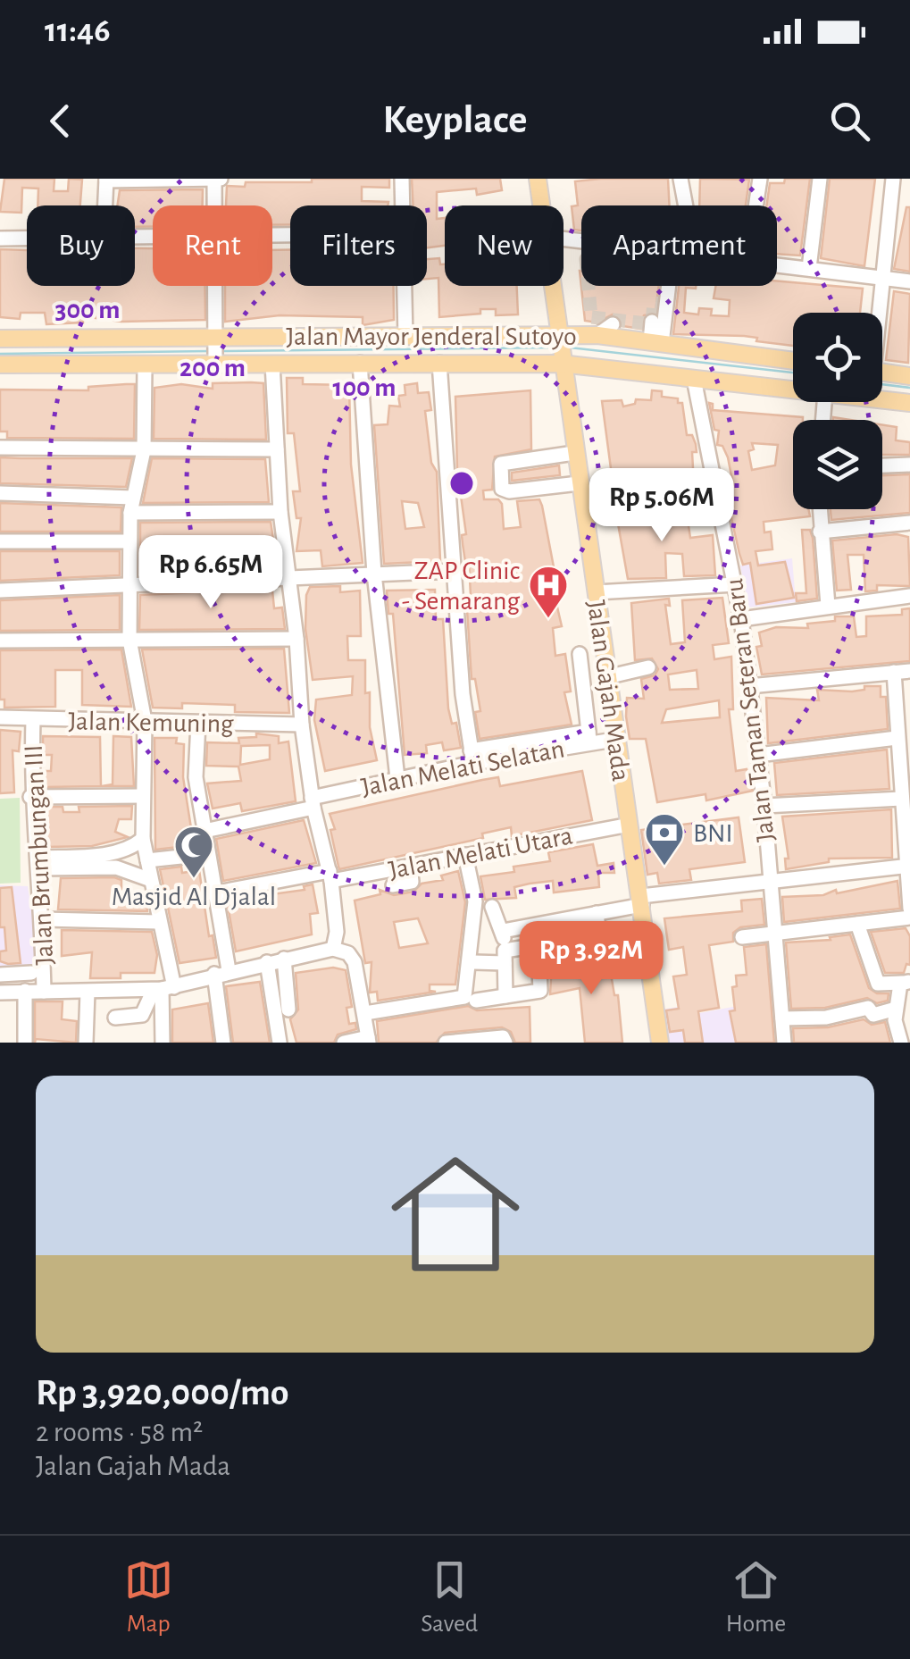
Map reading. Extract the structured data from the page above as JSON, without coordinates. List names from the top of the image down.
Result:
{
  "streets": {
    "main road": ["Jalan Mayor Jenderal Sutoyo", "Jalan Gajah Mada"],
    "street": [
      "Jalan Taman Seteran Baru",
      "Jalan Kemuning",
      "Jalan Melati Selatan",
      "Jalan Melati Utara",
      "Jalan Brumbungan III"
    ]
  },
  "crossings": [
    ["Jalan Mayor Jenderal Sutoyo", "Jalan Gajah Mada"],
    ["Jalan Gajah Mada", "Jalan Melati Selatan"],
    ["Jalan Gajah Mada", "Jalan Melati Utara"],
    ["Jalan Kemuning", "Jalan Brumbungan III"]
  ],
  "places": {
    "hospital": ["ZAP Clinic - Semarang"],
    "bank": ["BNI"],
    "mosque": ["Masjid Al Djalal"]
  },
  "page": {
    "status": "11:46",
    "header": "Keyplace",
    "chip": [
      "Buy",
      "Rent",
      "Filters",
      "New",
      "Apartment"
    ],
    "price": ["Rp 5.06M", "Rp 6.65M", "Rp 3.92M"],
    "list": [
      {
        "name": "Rp 3,920,000/mo",
        "note": "2 rooms · 58 m² · Jalan Gajah Mada"
      }
    ],
    "tabs": ["Map", "Saved", "Home"]
  },
  "rings": ["300 m", "200 m", "100 m"]
}
